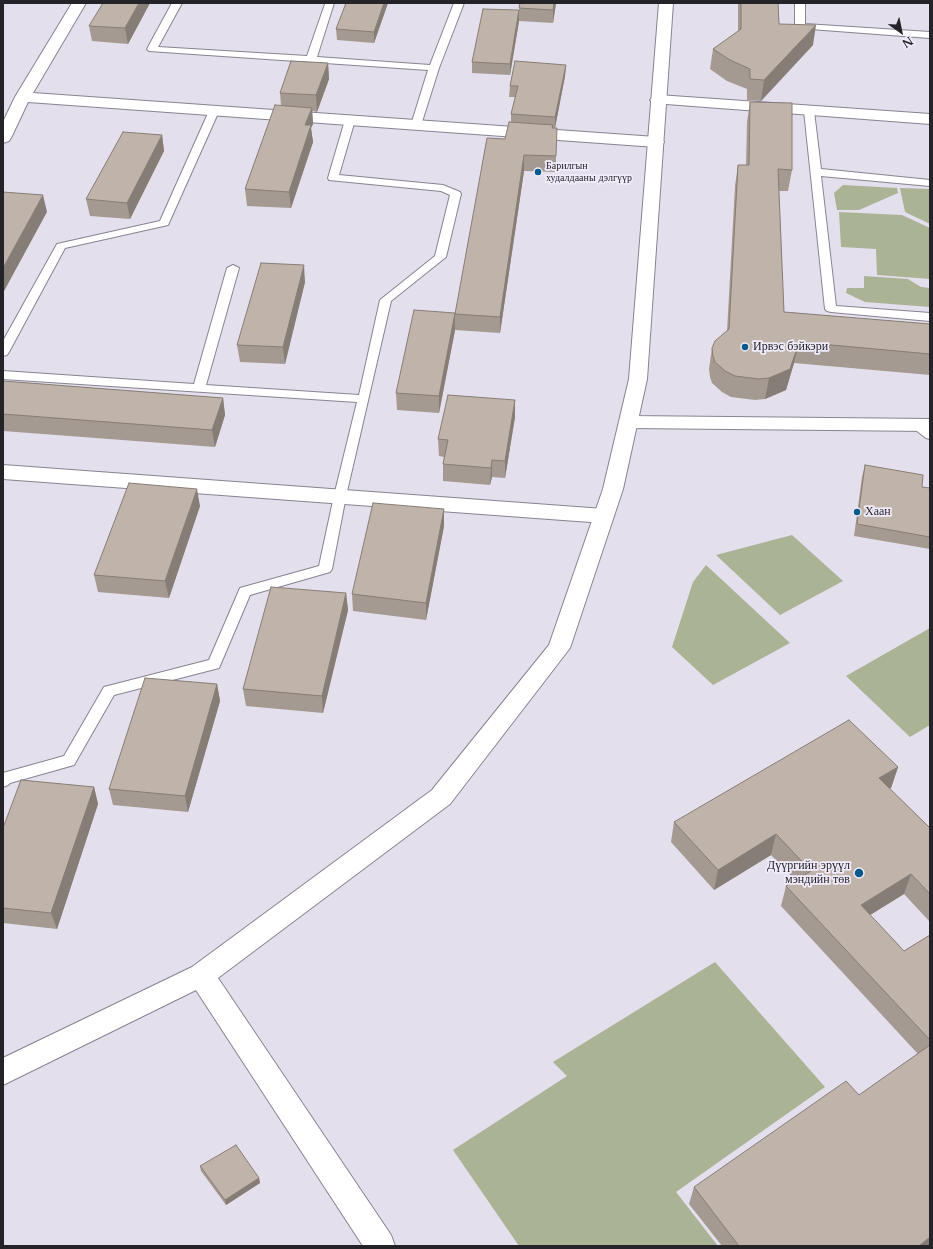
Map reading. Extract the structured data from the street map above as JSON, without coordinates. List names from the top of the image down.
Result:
{
  "places": [
    "Барилгын худалдааны дэлгүүр",
    "Ирвэс бэйкэри",
    "Хаан",
    "Дүүргийн эрүүл мэндийн төв"
  ],
  "north": "bottom right"
}
